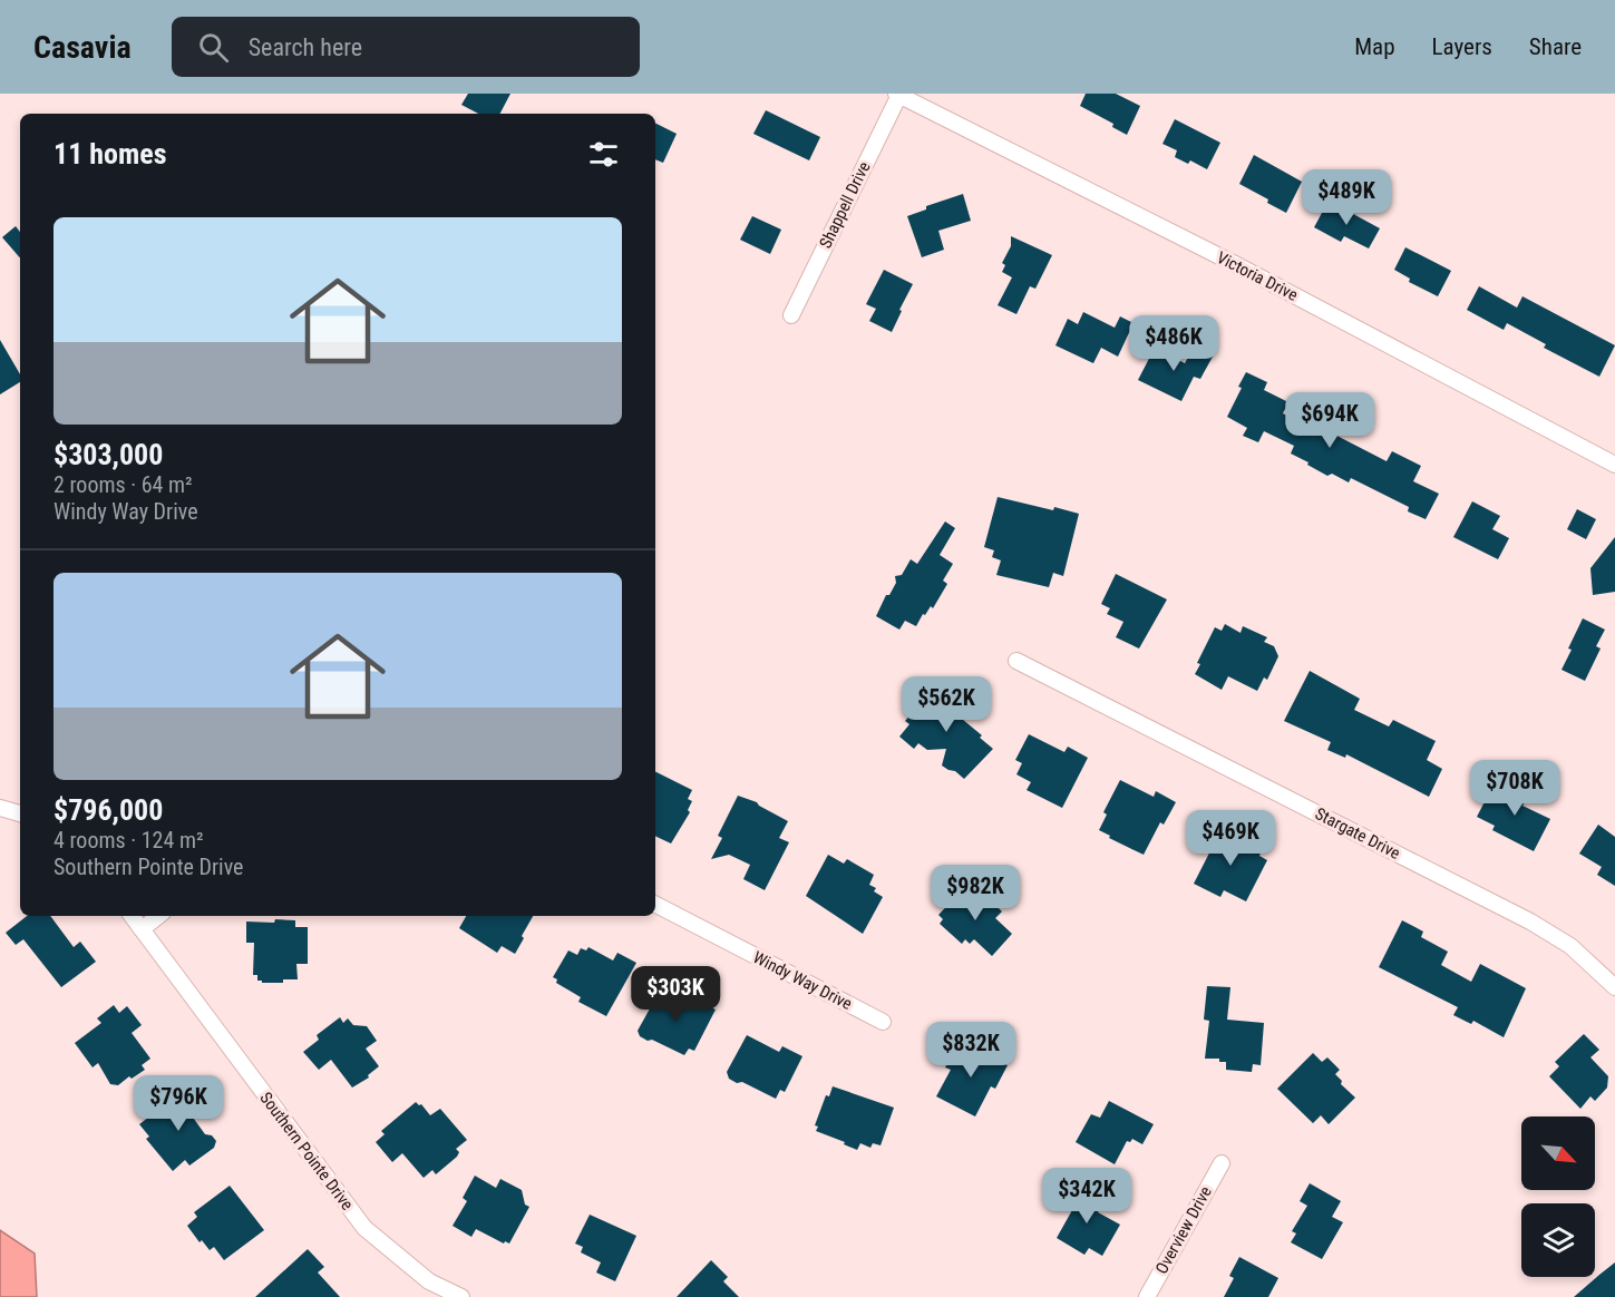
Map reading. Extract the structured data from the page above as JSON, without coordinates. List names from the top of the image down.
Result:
{
  "streets": {
    "street": [
      "Shappell Drive",
      "Victoria Drive",
      "Stargate Drive",
      "Windy Way Drive",
      "Southern Pointe Drive",
      "Overview Drive"
    ]
  },
  "crossings": [
    ["Shappell Drive", "Victoria Drive"]
  ],
  "north": "bottom right",
  "page": {
    "header": "Casavia",
    "search": "Search here",
    "nav": ["Map", "Layers", "Share"],
    "heading": "11 homes",
    "price": [
      "$489K",
      "$486K",
      "$694K",
      "$562K",
      "$708K",
      "$469K",
      "$982K",
      "$303K",
      "$832K",
      "$796K",
      "$342K"
    ],
    "list": [
      {
        "name": "$303,000",
        "note": "2 rooms · 64 m² · Windy Way Drive"
      },
      {
        "name": "$796,000",
        "note": "4 rooms · 124 m² · Southern Pointe Drive"
      }
    ]
  }
}
